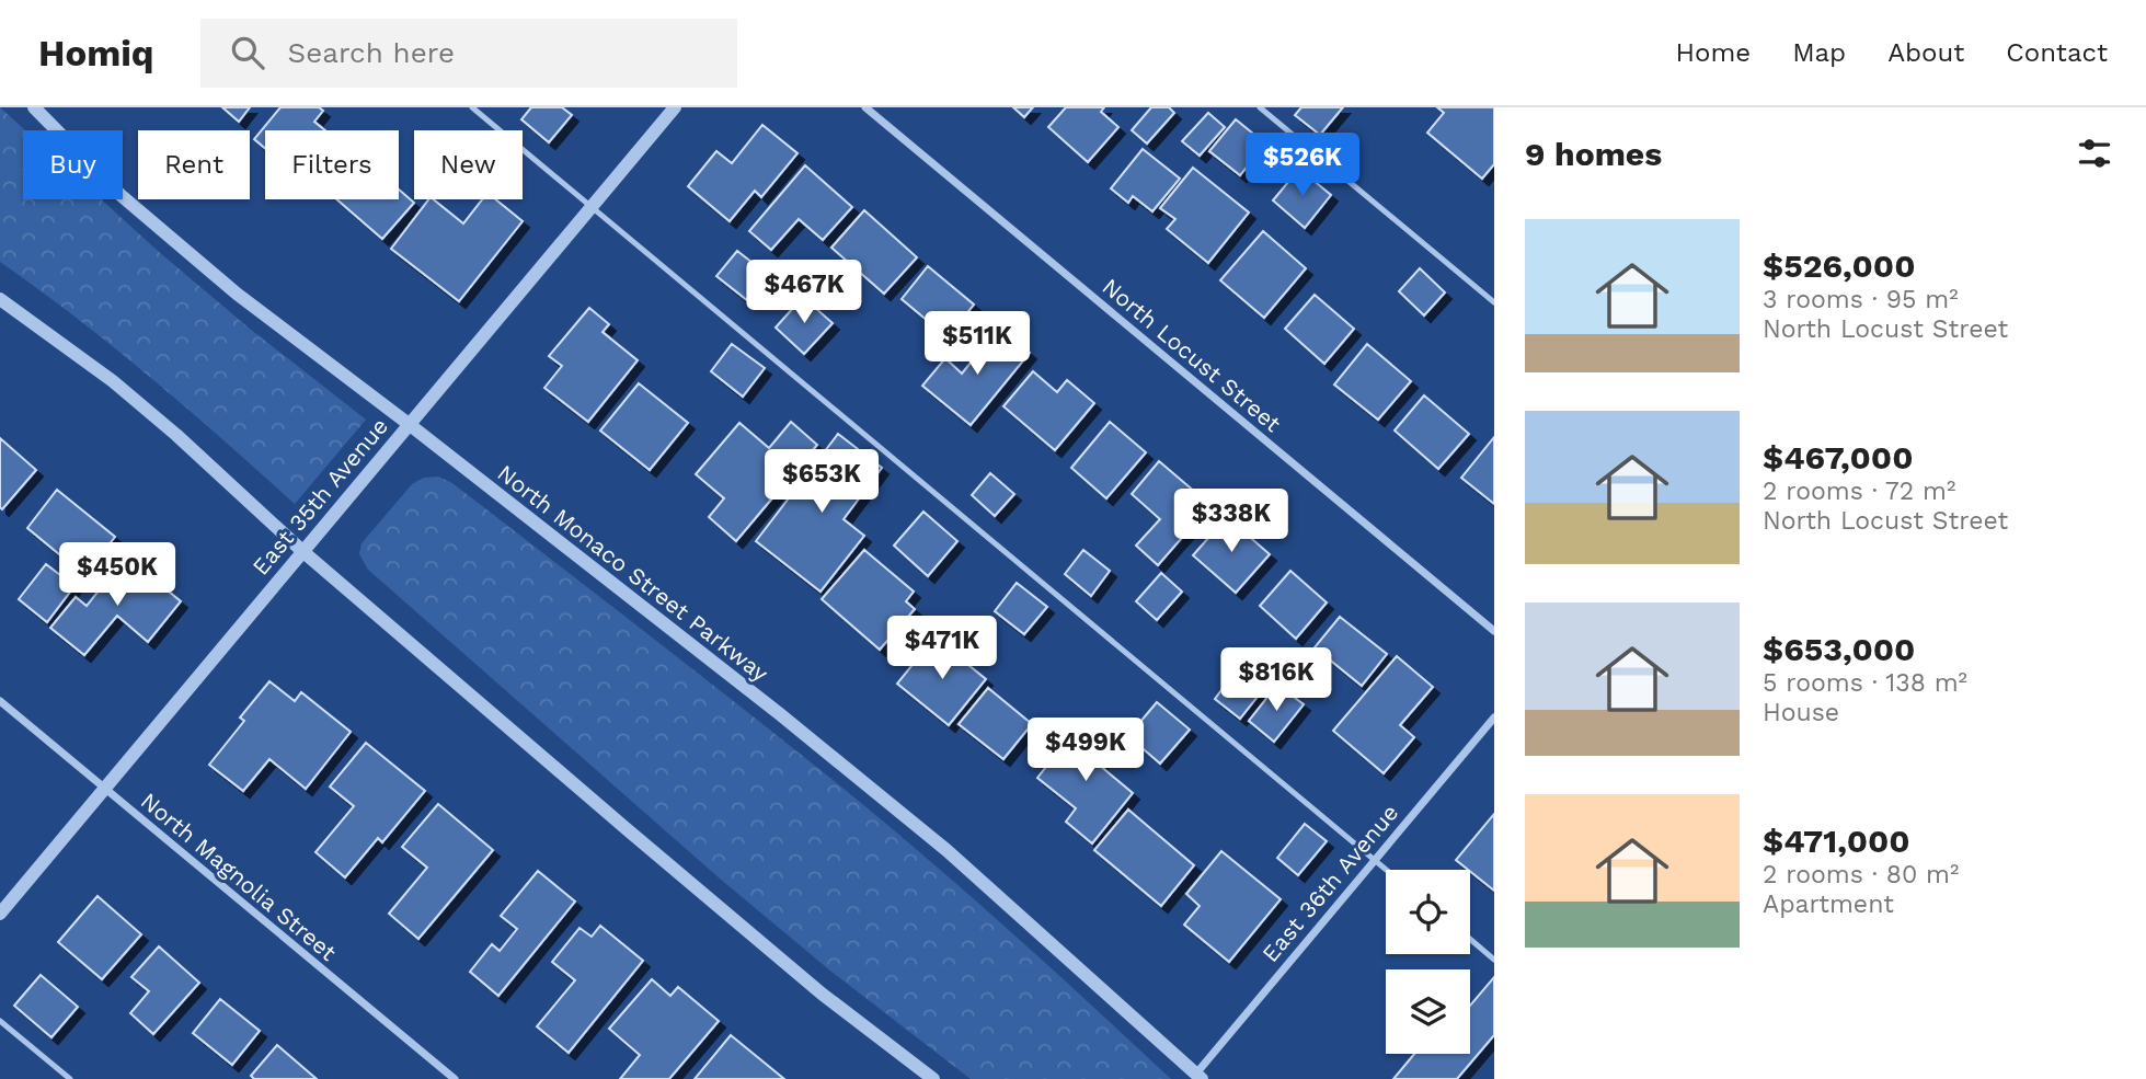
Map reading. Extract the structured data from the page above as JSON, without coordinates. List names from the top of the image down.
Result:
{
  "streets": {
    "street": [
      "North Locust Street",
      "East 35th Avenue",
      "North Monaco Street Parkway",
      "North Magnolia Street",
      "East 36th Avenue"
    ]
  },
  "crossings": [
    ["East 35th Avenue", "North Monaco Street Parkway"],
    ["East 35th Avenue", "North Magnolia Street"],
    ["North Monaco Street Parkway", "East 36th Avenue"]
  ],
  "page": {
    "header": "Homiq",
    "search": "Search here",
    "nav": [
      "Home",
      "Map",
      "About",
      "Contact"
    ],
    "heading": "9 homes",
    "chip": [
      "Buy",
      "Rent",
      "Filters",
      "New"
    ],
    "price": [
      "$526K",
      "$467K",
      "$511K",
      "$653K",
      "$338K",
      "$450K",
      "$471K",
      "$816K",
      "$499K"
    ],
    "list": [
      {
        "name": "$526,000",
        "note": "3 rooms · 95 m² · North Locust Street"
      },
      {
        "name": "$467,000",
        "note": "2 rooms · 72 m² · North Locust Street"
      },
      {
        "name": "$653,000",
        "note": "5 rooms · 138 m² · House"
      },
      {
        "name": "$471,000",
        "note": "2 rooms · 80 m² · Apartment"
      }
    ]
  }
}
